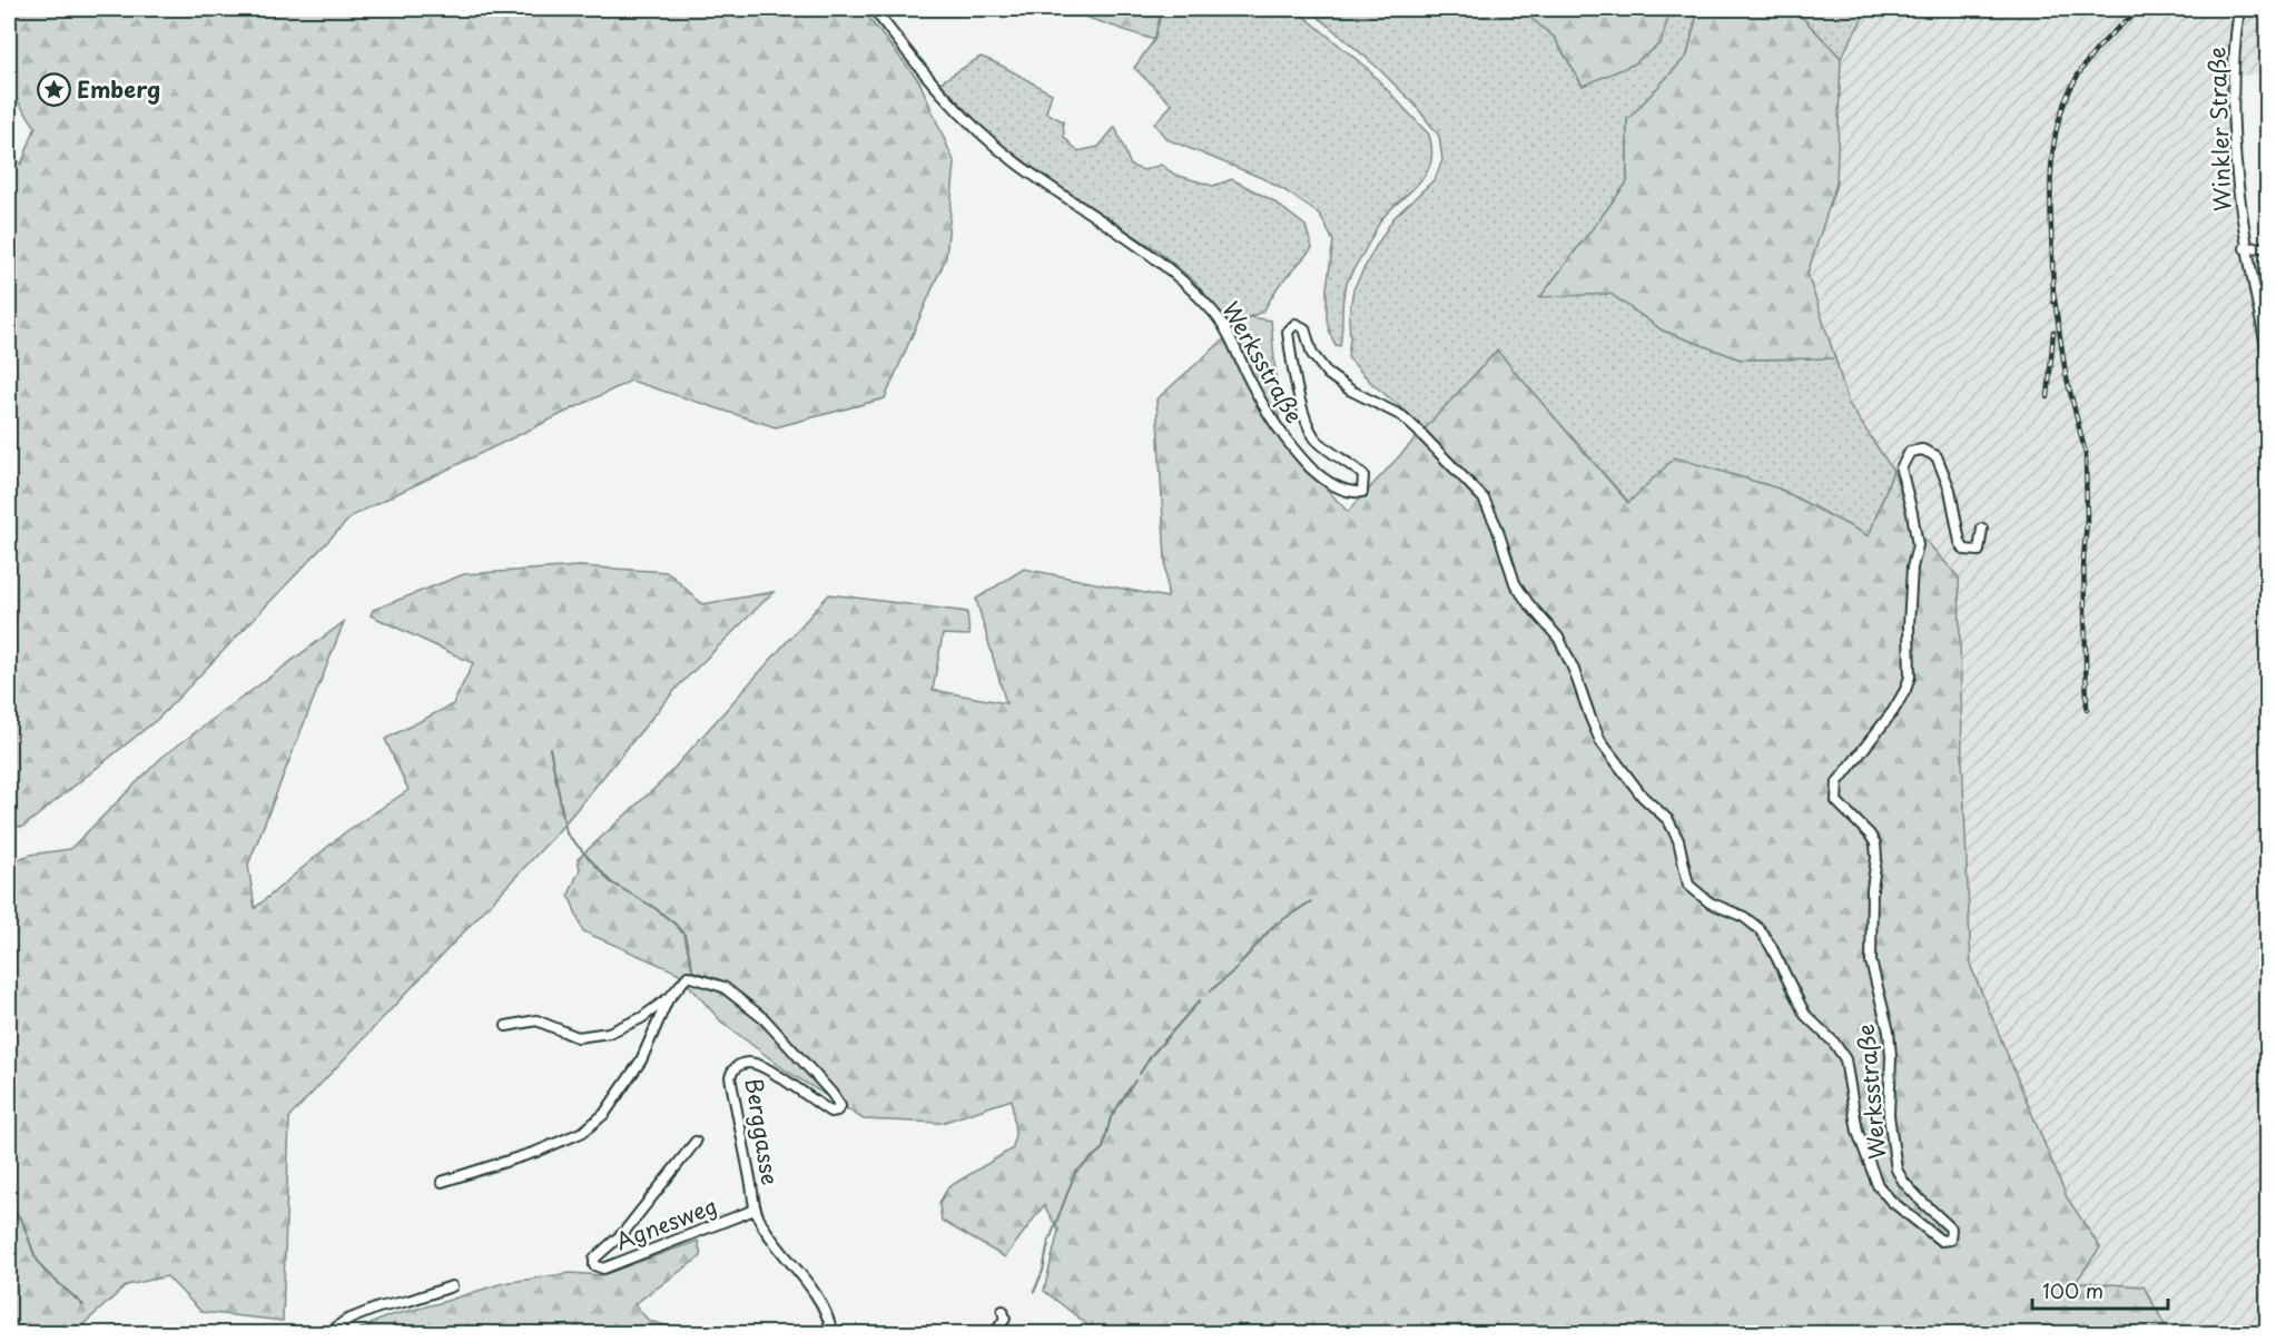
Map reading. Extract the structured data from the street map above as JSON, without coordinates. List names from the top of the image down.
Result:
{
  "streets": {
    "street": [
      "Winkler Straße",
      "Werksstraße",
      "Berggasse",
      "Agnesweg"
    ]
  },
  "crossings": [
    ["Berggasse", "Agnesweg"]
  ],
  "places": {
    "place": ["Emberg"]
  },
  "scale_bar": "100 m"
}
